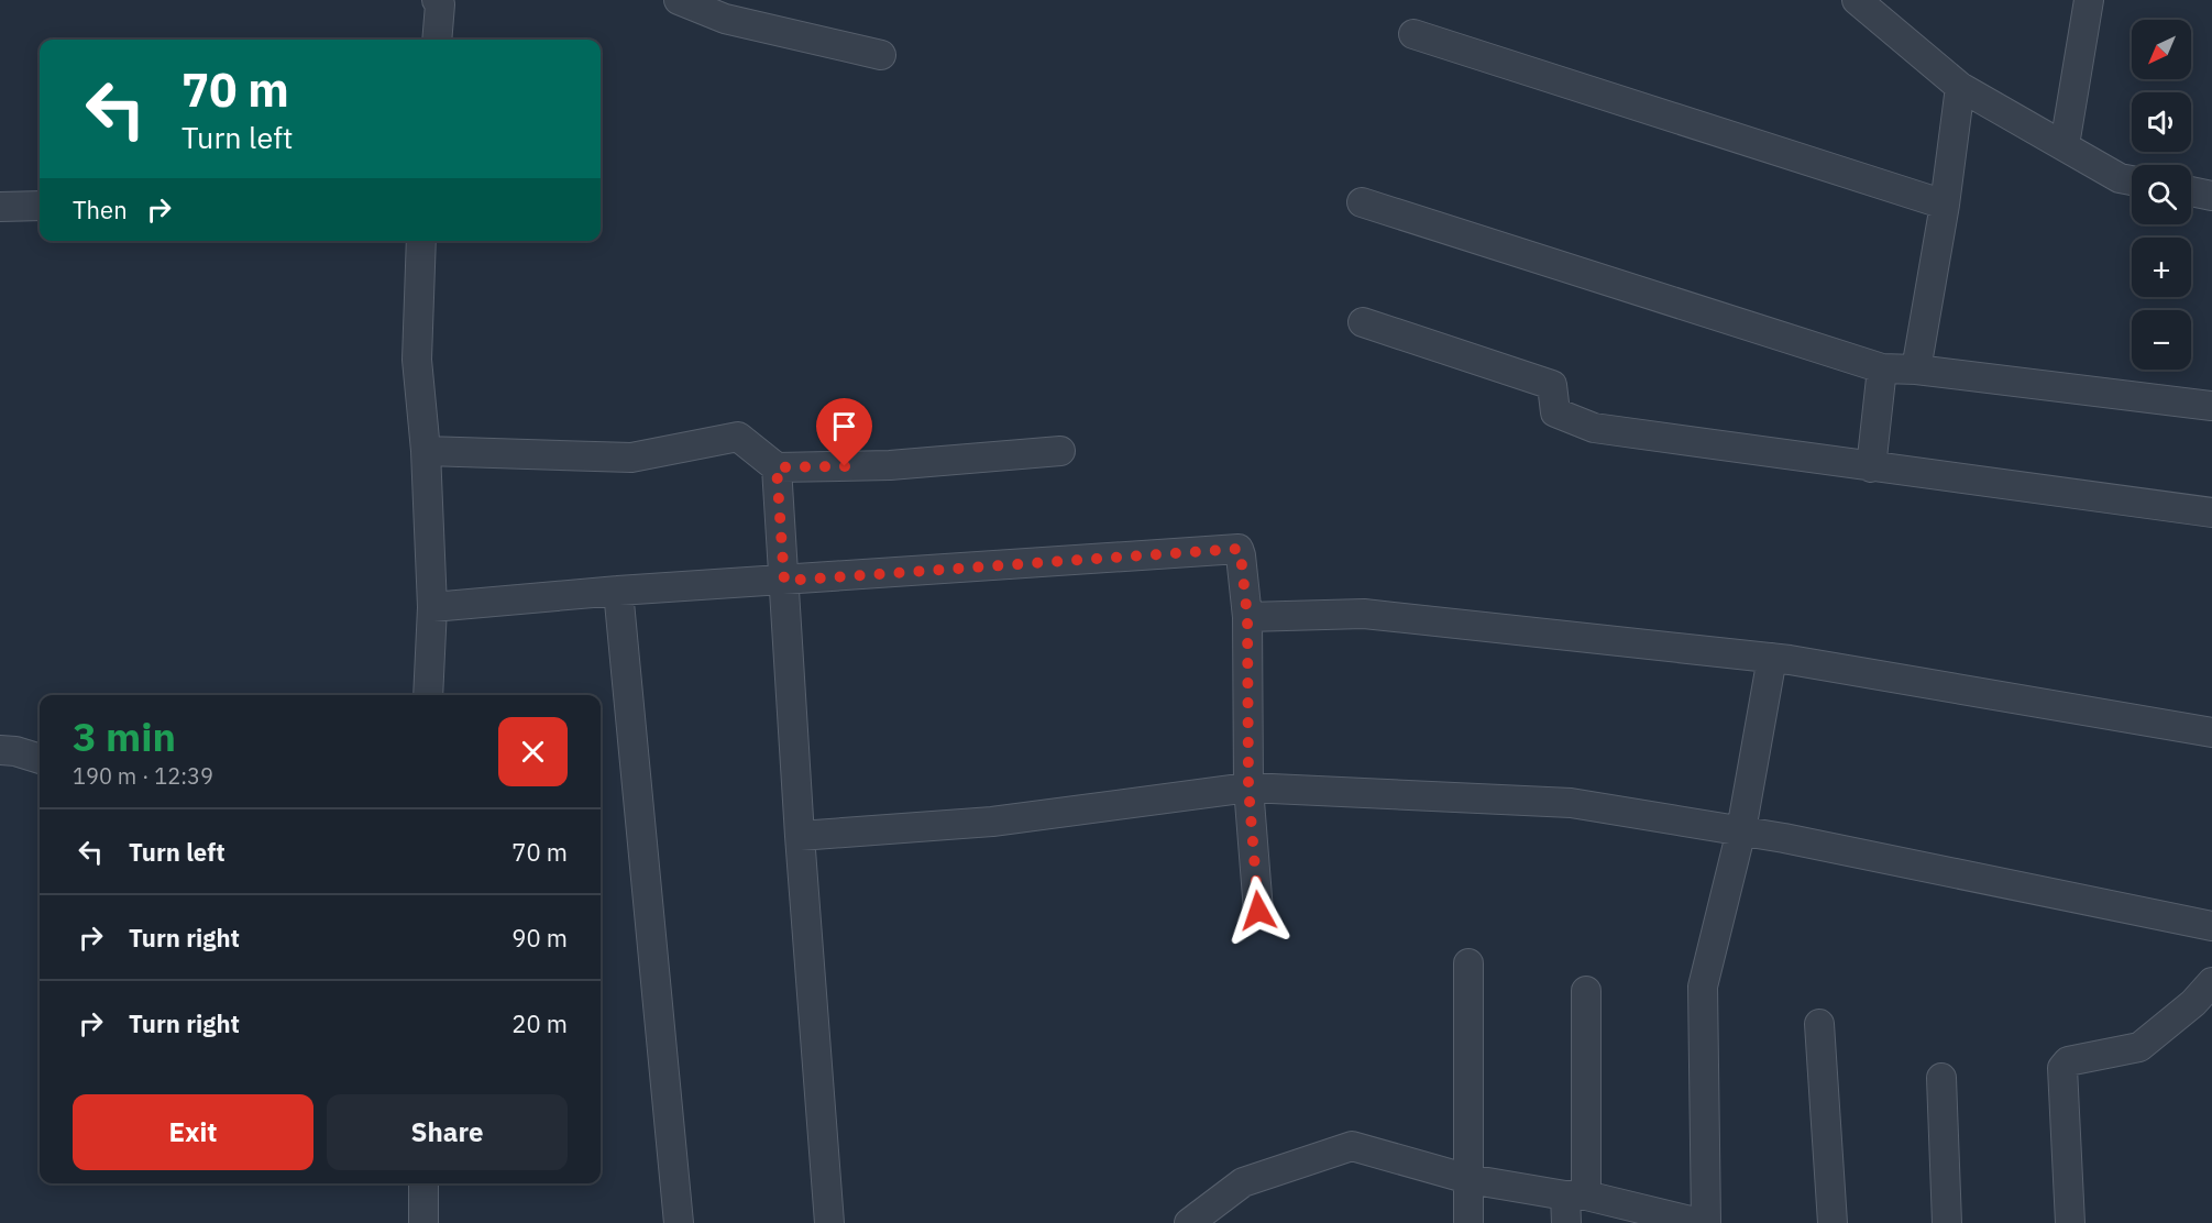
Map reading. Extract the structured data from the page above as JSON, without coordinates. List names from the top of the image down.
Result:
{
  "north": "bottom left",
  "page": {
    "map_buttons": ["+", "−"],
    "turn": ["70 m", "Turn left"],
    "then": "Then",
    "heading": ["3 min", "190 m · 12:39"],
    "list": [
      {
        "name": "Turn left",
        "value": "70 m"
      },
      {
        "name": "Turn right",
        "value": "90 m"
      },
      {
        "name": "Turn right",
        "value": "20 m"
      }
    ],
    "buttons": ["Exit", "Share"]
  }
}
